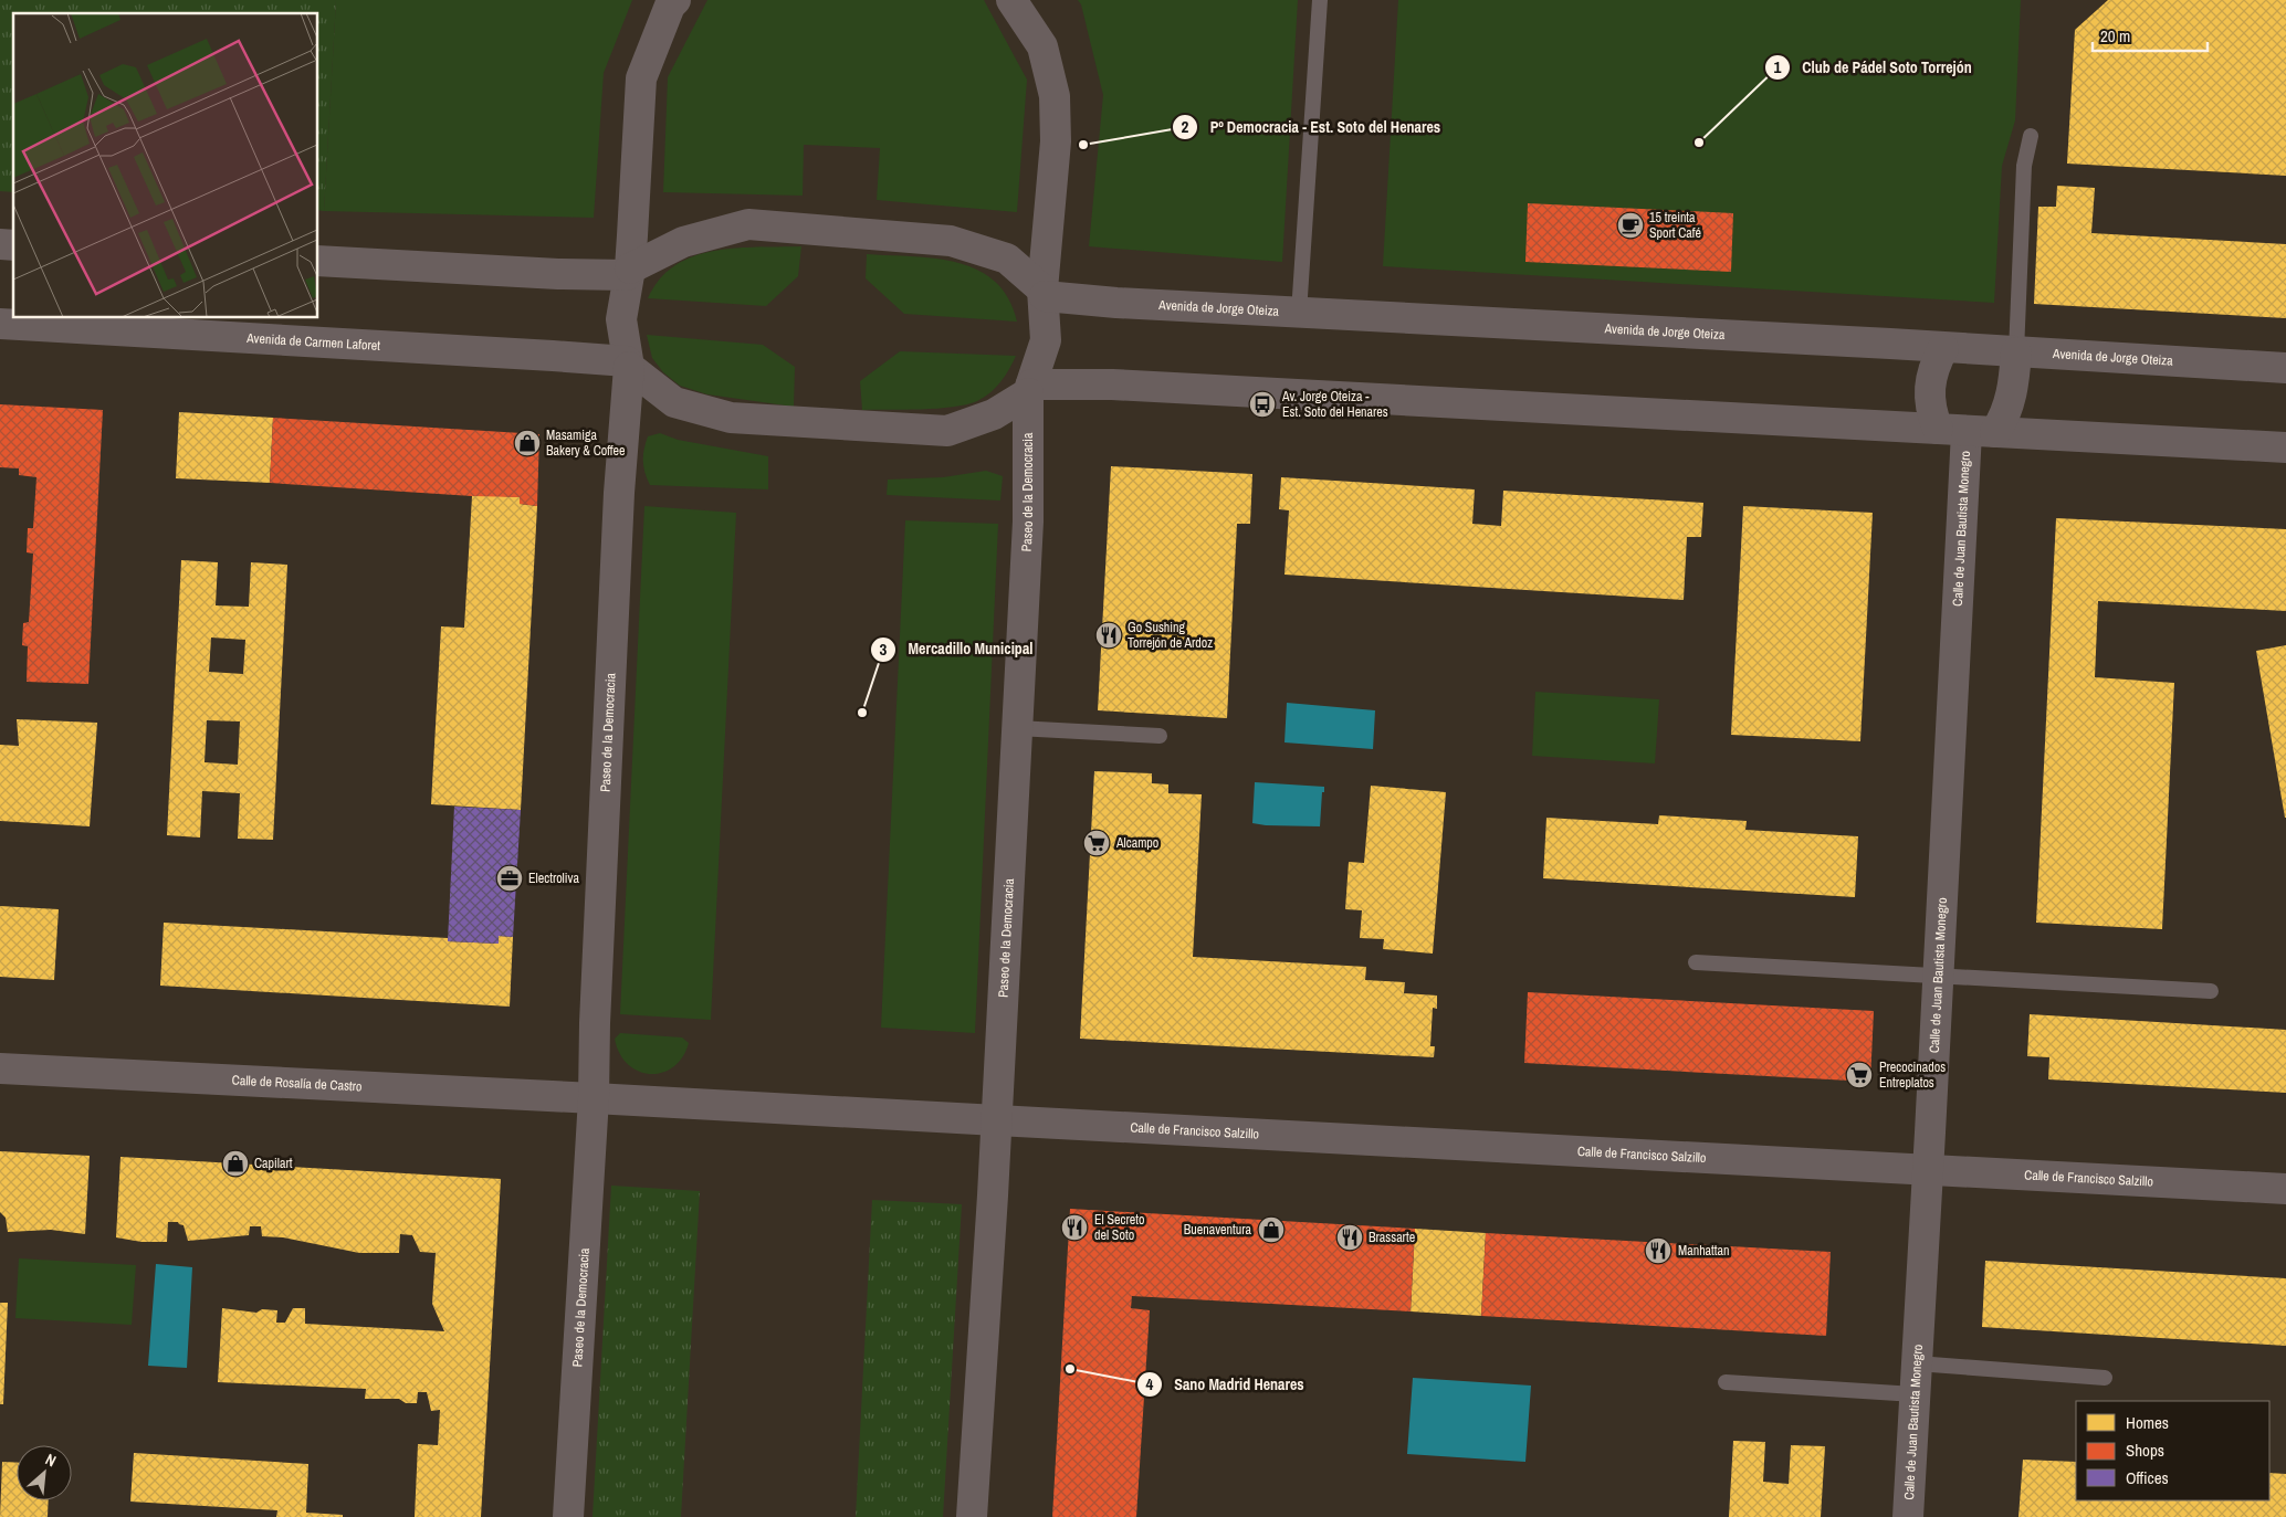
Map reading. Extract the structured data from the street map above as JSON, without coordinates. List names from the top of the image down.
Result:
{
  "streets": {
    "street": [
      "Avenida de Jorge Oteiza",
      "Avenida de Carmen Laforet",
      "Paseo de la Democracia",
      "Calle de Juan Bautista Monegro",
      "Calle de Rosalía de Castro",
      "Calle de Francisco Salzillo"
    ]
  },
  "crossings": [
    ["Avenida de Jorge Oteiza", "Paseo de la Democracia"],
    ["Avenida de Jorge Oteiza", "Calle de Juan Bautista Monegro"],
    ["Avenida de Carmen Laforet", "Paseo de la Democracia"],
    ["Paseo de la Democracia", "Calle de Rosalía de Castro"],
    ["Paseo de la Democracia", "Calle de Francisco Salzillo"],
    ["Calle de Juan Bautista Monegro", "Calle de Francisco Salzillo"]
  ],
  "places": {
    "other": [
      "Club de Pádel Soto Torrejón",
      "Pº Democracia - Est. Soto del Henares",
      "Mercadillo Municipal",
      "Sano Madrid Henares"
    ],
    "cafe": ["15 treinta Sport Café"],
    "bus stop": ["Av. Jorge Oteiza - Est. Soto del Henares"],
    "shop": ["Masamiga Bakery & Coffee", "Capilart", "Buenaventura"],
    "restaurant": [
      "Go Sushing Torrejón de Ardoz",
      "El Secreto del Soto",
      "Brassarte",
      "Manhattan"
    ],
    "supermarket": ["Alcampo", "Precocinados Entreplatos"],
    "office": ["Electroliva"]
  },
  "legend": ["Homes", "Shops", "Offices"],
  "scale_bar": "20 m",
  "north": "top right"
}
